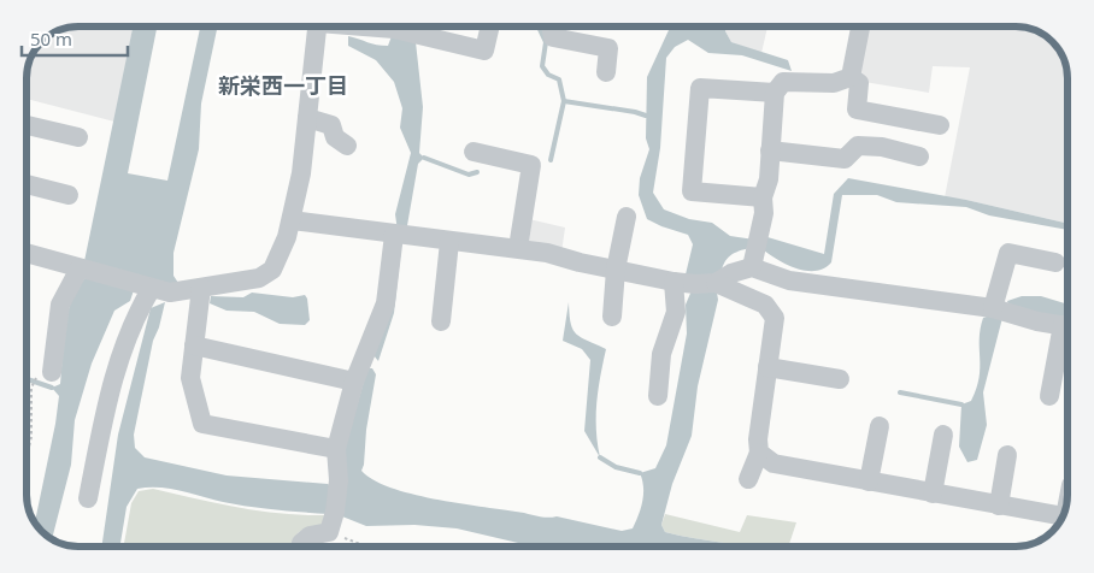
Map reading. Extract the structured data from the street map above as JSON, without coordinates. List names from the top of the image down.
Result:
{
  "districts": ["新栄西一丁目"],
  "scale_bar": "50 m"
}
